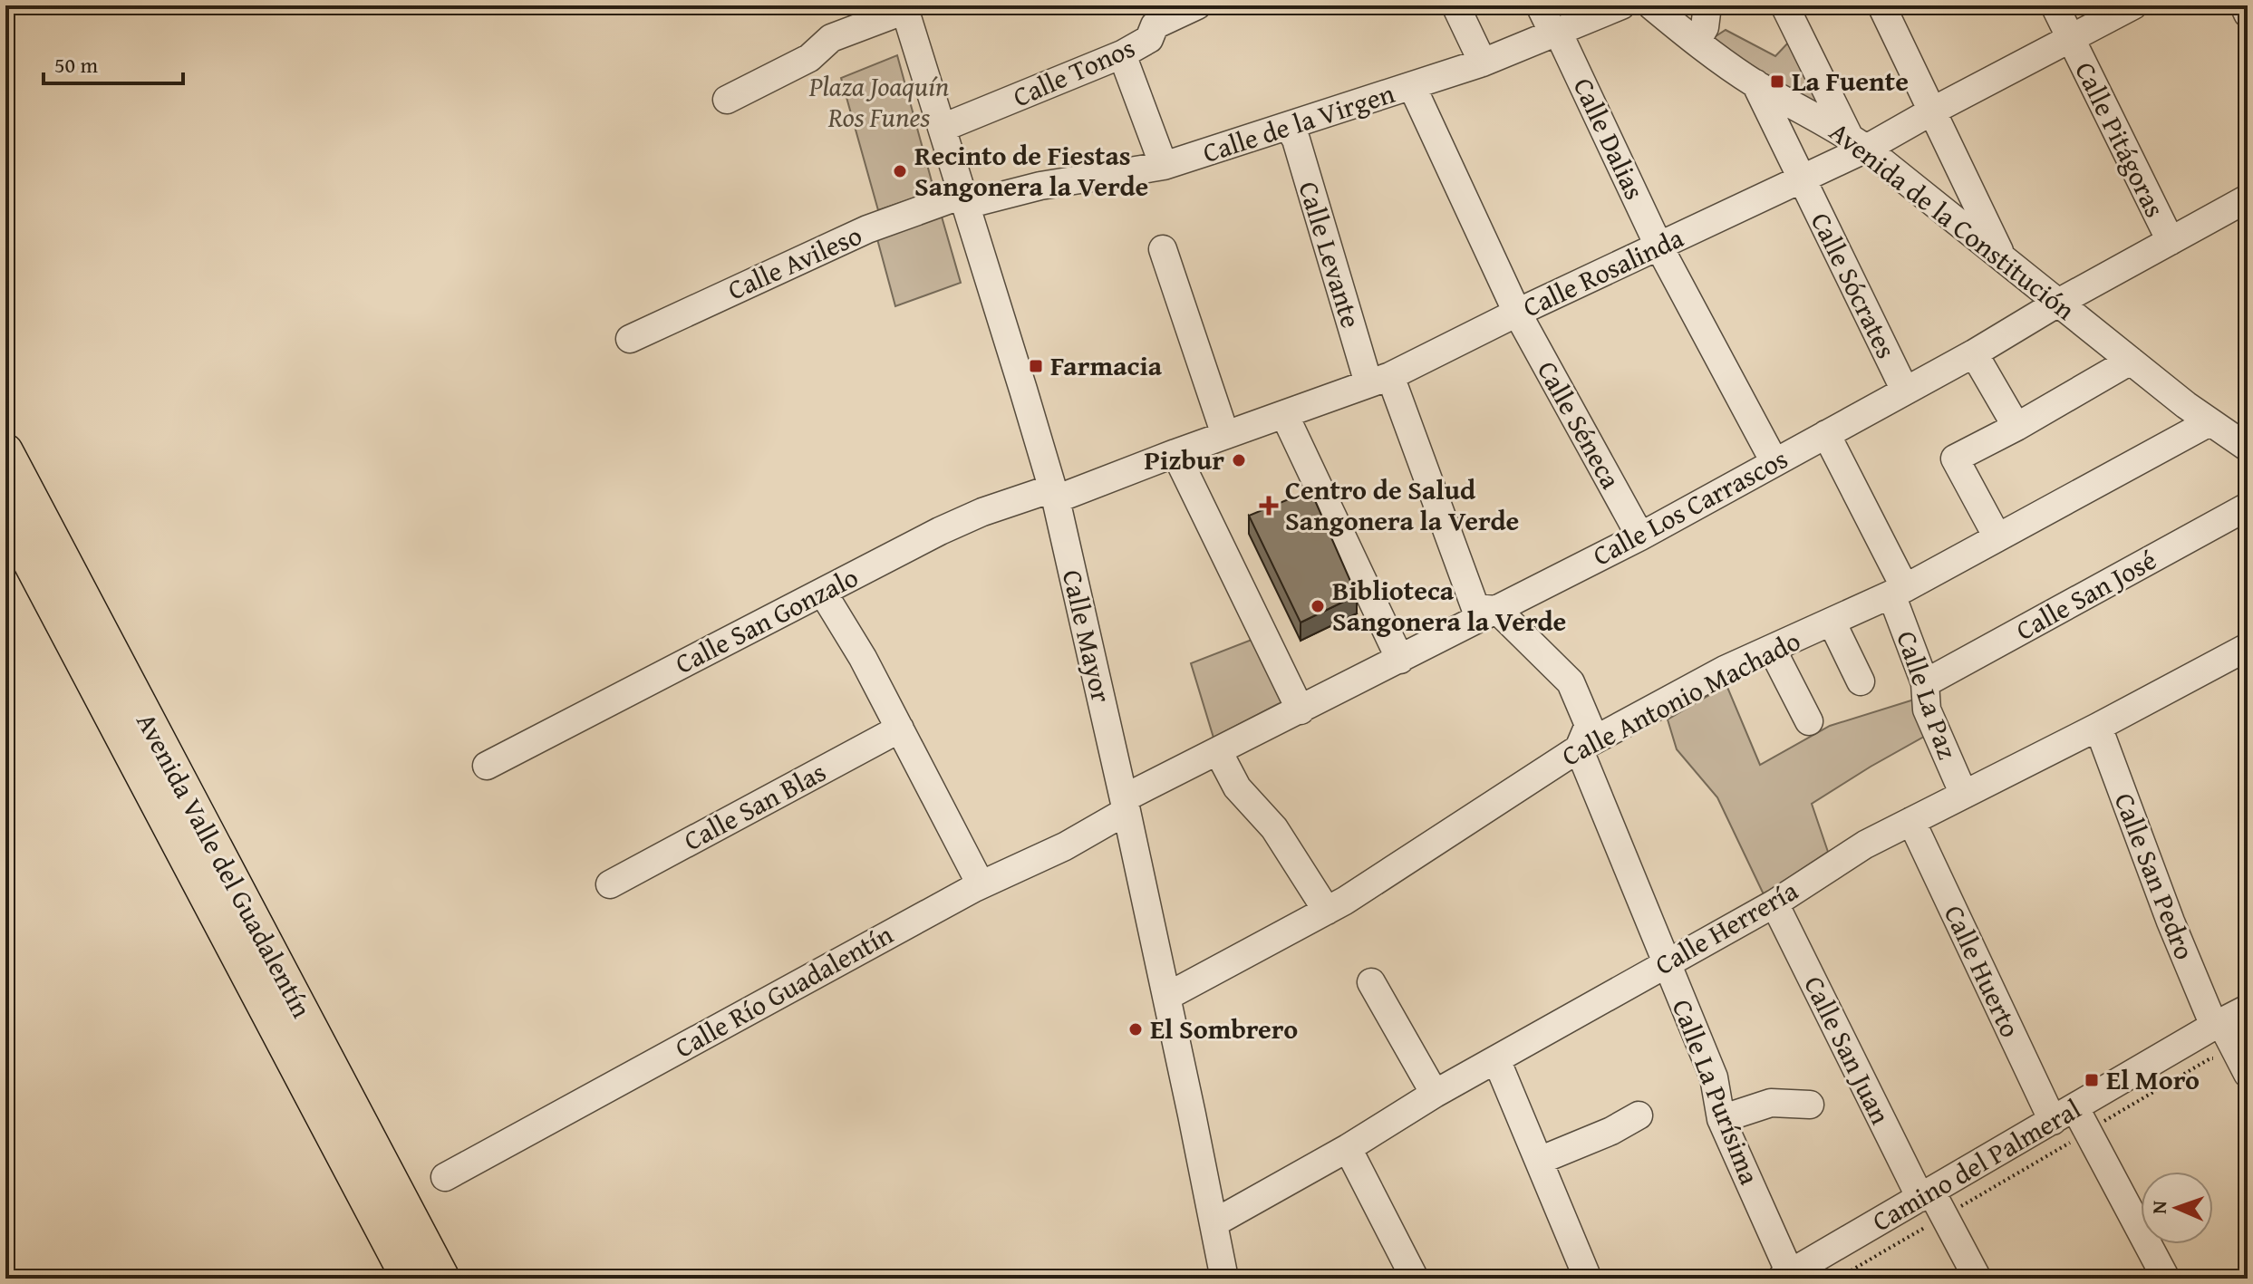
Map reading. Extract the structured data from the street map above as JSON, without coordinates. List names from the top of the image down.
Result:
{
  "streets": {
    "main road": ["Avenida Valle del Guadalentín"],
    "street": [
      "Calle Tonos",
      "Calle de la Virgen",
      "Calle Dalias",
      "Calle Pitágoras",
      "Avenida de la Constitución",
      "Calle Levante",
      "Calle Avileso",
      "Calle Rosalinda",
      "Calle Sócrates",
      "Calle Séneca",
      "Calle Los Carrascos",
      "Calle San José",
      "Calle San Gonzalo",
      "Calle Mayor",
      "Calle La Paz",
      "Calle Antonio Machado",
      "Calle San Blas",
      "Calle San Pedro",
      "Calle Herrería",
      "Calle Huerto",
      "Calle Río Guadalentín",
      "Calle San Juan",
      "Calle La Purísima",
      "Camino del Palmeral"
    ]
  },
  "crossings": [
    ["Calle Tonos", "Calle Mayor"],
    ["Calle de la Virgen", "Calle Dalias"],
    ["Calle de la Virgen", "Calle Levante"],
    ["Calle de la Virgen", "Calle Avileso"],
    ["Calle de la Virgen", "Calle Séneca"],
    ["Calle de la Virgen", "Calle Mayor"],
    ["Calle Dalias", "Calle Rosalinda"],
    ["Calle Dalias", "Calle Los Carrascos"],
    ["Calle Pitágoras", "Calle Rosalinda"],
    ["Calle Pitágoras", "Calle Los Carrascos"],
    ["Avenida de la Constitución", "Calle Rosalinda"],
    ["Avenida de la Constitución", "Calle Sócrates"],
    ["Avenida de la Constitución", "Calle Los Carrascos"],
    ["Avenida de la Constitución", "Calle Antonio Machado"],
    ["Calle Levante", "Calle Rosalinda"],
    ["Calle Levante", "Calle Los Carrascos"],
    ["Calle Avileso", "Calle Mayor"],
    ["Calle Rosalinda", "Calle Sócrates"],
    ["Calle Rosalinda", "Calle Séneca"],
    ["Calle Rosalinda", "Calle San Gonzalo"],
    ["Calle Rosalinda", "Calle Mayor"],
    ["Calle Sócrates", "Calle Los Carrascos"],
    ["Calle Séneca", "Calle Los Carrascos"],
    ["Calle Los Carrascos", "Calle Mayor"],
    ["Calle Los Carrascos", "Calle La Paz"],
    ["Calle Los Carrascos", "Calle Río Guadalentín"],
    ["Calle San José", "Calle La Paz"],
    ["Calle San Gonzalo", "Calle Mayor"],
    ["Calle Mayor", "Calle Antonio Machado"],
    ["Calle Mayor", "Calle Herrería"],
    ["Calle Mayor", "Calle Río Guadalentín"],
    ["Calle La Paz", "Calle Antonio Machado"],
    ["Calle La Paz", "Calle Herrería"],
    ["Calle Antonio Machado", "Calle La Purísima"],
    ["Calle San Pedro", "Calle Herrería"],
    ["Calle San Pedro", "Camino del Palmeral"],
    ["Calle Herrería", "Calle Huerto"],
    ["Calle Herrería", "Calle San Juan"],
    ["Calle Herrería", "Calle La Purísima"],
    ["Calle Huerto", "Camino del Palmeral"],
    ["Calle San Juan", "Camino del Palmeral"],
    ["Calle La Purísima", "Camino del Palmeral"]
  ],
  "parks": ["Plaza Joaquín Ros Funes"],
  "places": {
    "transit": ["La Fuente", "Farmacia", "El Moro"],
    "other": [
      "Recinto de Fiestas Sangonera la Verde",
      "Pizbur",
      "Biblioteca Sangonera la Verde",
      "El Sombrero"
    ],
    "health": ["Centro de Salud Sangonera la Verde"]
  },
  "scale_bar": "50 m",
  "north": "left"
}
